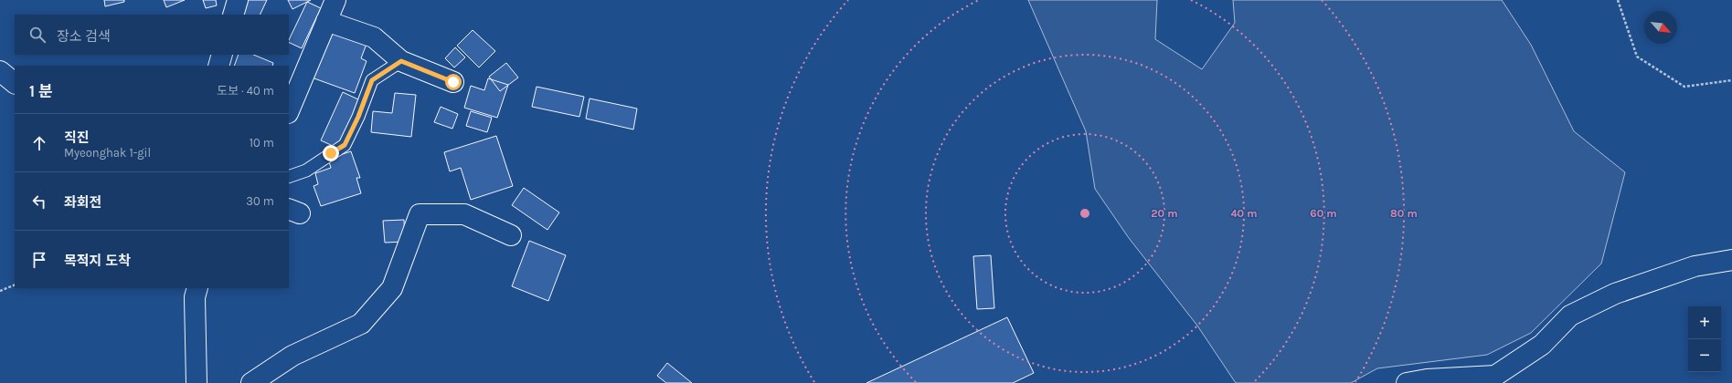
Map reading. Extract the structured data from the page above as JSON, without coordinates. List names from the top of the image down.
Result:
{
  "north": "bottom right",
  "page": {
    "search": "장소 검색",
    "heading": ["1 분", "도보 · 40 m"],
    "list": [
      ["직진", "Myeonghak 1-gil", "10 m"],
      ["좌회전", "30 m"],
      "목적지 도착"
    ],
    "map_buttons": ["+", "−"]
  },
  "rings": [
    "20 m",
    "40 m",
    "60 m",
    "80 m"
  ]
}
